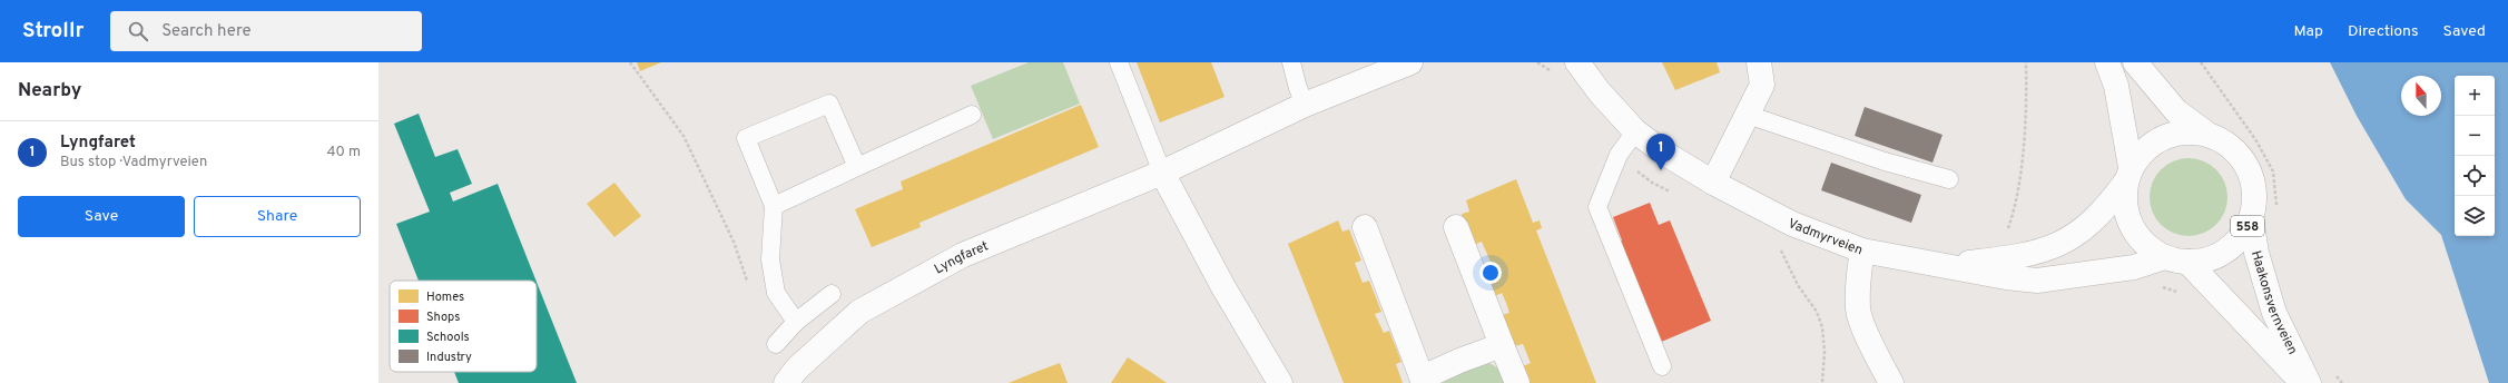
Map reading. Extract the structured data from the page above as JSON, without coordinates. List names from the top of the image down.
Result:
{
  "streets": {
    "main road": [
      "558",
      "Vadmyrveien",
      "Lyngfaret",
      "Haakonsvernveien"
    ]
  },
  "crossings": [
    ["558", "Vadmyrveien"],
    ["558", "Haakonsvernveien"],
    ["Vadmyrveien", "Haakonsvernveien"]
  ],
  "legend": [
    "Homes",
    "Shops",
    "Schools",
    "Industry"
  ],
  "north": "top",
  "page": {
    "header": "Strollr",
    "search": "Search here",
    "nav": ["Map", "Directions", "Saved"],
    "heading": "Nearby",
    "map_buttons": ["+", "−"],
    "list": [
      {
        "mark": "1",
        "name": "Lyngfaret",
        "note": "Bus stop · Vadmyrveien",
        "value": "40 m"
      }
    ],
    "pins": "1",
    "buttons": ["Save", "Share"]
  }
}
